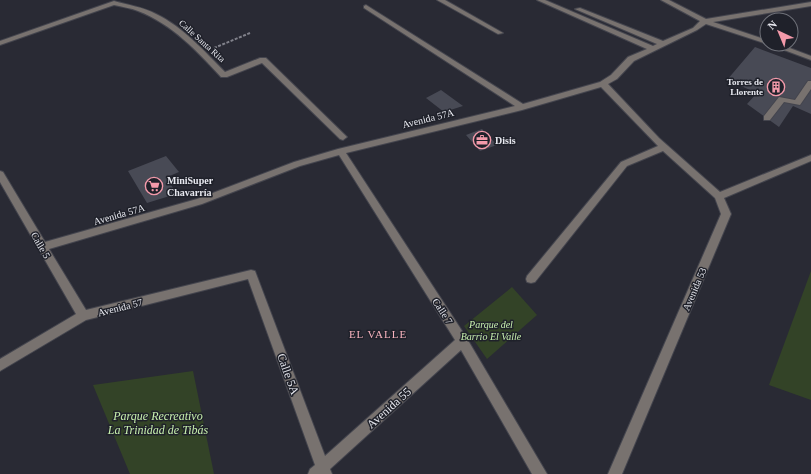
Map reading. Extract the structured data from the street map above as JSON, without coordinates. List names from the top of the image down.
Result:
{
  "streets": {
    "street": [
      "Calle Santa Rita",
      "Avenida 57A",
      "Calle 5",
      "Avenida 53",
      "Avenida 57",
      "Calle 7",
      "Calle 5A",
      "Avenida 55"
    ]
  },
  "crossings": [
    ["Avenida 57A", "Calle 5"],
    ["Avenida 57A", "Calle 7"],
    ["Calle 5", "Avenida 57"],
    ["Avenida 57", "Calle 5A"],
    ["Calle 7", "Avenida 55"],
    ["Calle 5A", "Avenida 55"]
  ],
  "districts": ["EL VALLE"],
  "parks": ["Parque del Barrio El Valle", "Parque Recreativo La Trinidad de Tibás"],
  "places": {
    "building": ["Torres de Llorente"],
    "office": ["Disis"],
    "supermarket": ["MiniSuper Chavarría"]
  },
  "north": "top left"
}
